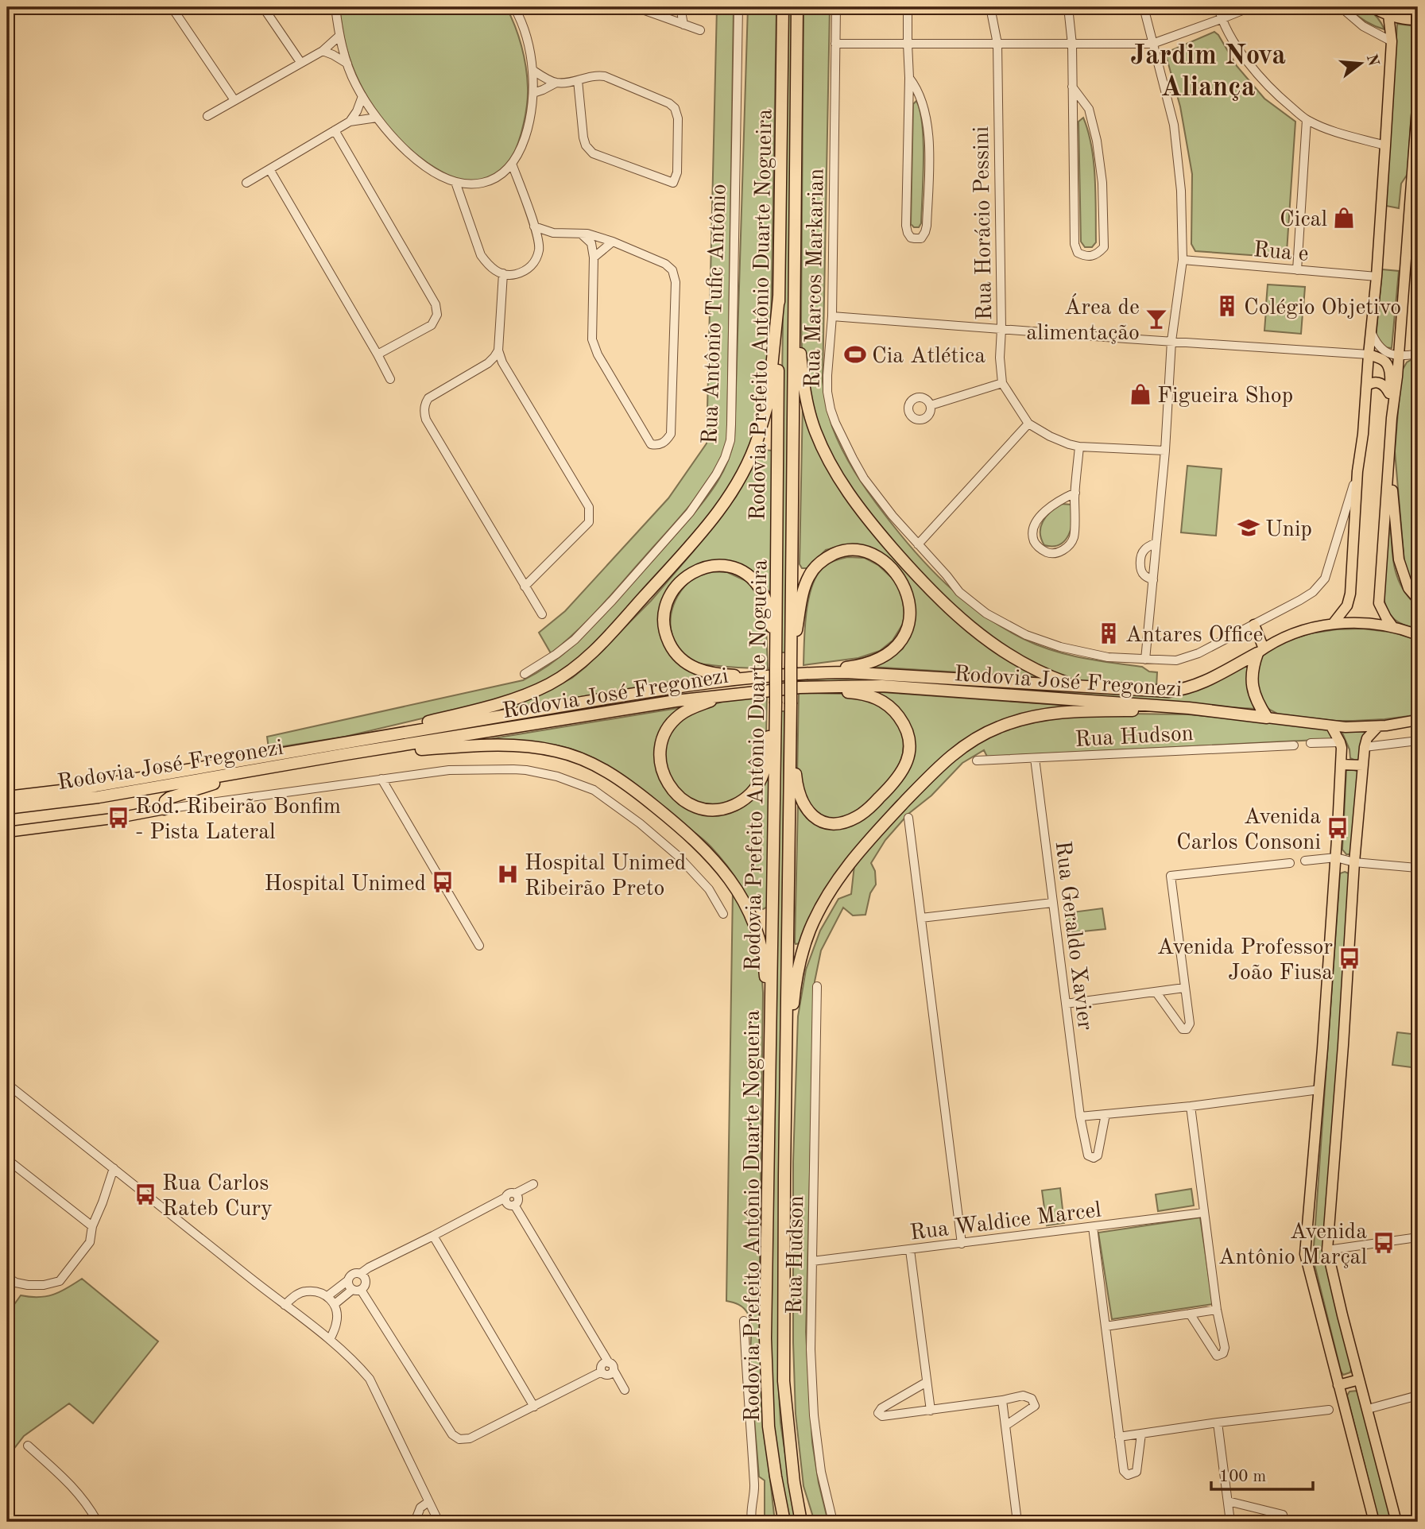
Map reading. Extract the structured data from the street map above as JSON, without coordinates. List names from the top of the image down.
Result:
{
  "streets": {
    "highway": ["Rodovia Prefeito Antônio Duarte Nogueira", "Rodovia José Fregonezi"],
    "street": [
      "Rua Horácio Pessini",
      "Rua e",
      "Rua Marcos Markarian",
      "Rua Antônio Tufic Antônio",
      "Rua Hudson",
      "Rua Geraldo Xavier",
      "Rua Waldice Marcel"
    ]
  },
  "crossings": [
    ["Rodovia Prefeito Antônio Duarte Nogueira", "Rodovia José Fregonezi"],
    ["Rua Hudson", "Rua Geraldo Xavier"],
    ["Rua Hudson", "Rua Waldice Marcel"]
  ],
  "districts": ["Jardim Nova Aliança"],
  "places": {
    "shop": ["Cical", "Figueira Shop"],
    "building": ["Colégio Objetivo", "Antares Office"],
    "bar": ["Área de alimentação"],
    "sports": ["Cia Atlética"],
    "school or university": ["Unip"],
    "bus stop": [
      "Rod. Ribeirão Bonfim - Pista Lateral",
      "Avenida Carlos Consoni",
      "Hospital Unimed",
      "Avenida Professor João Fiusa",
      "Rua Carlos Rateb Cury",
      "Avenida Antônio Marçal"
    ],
    "hospital": ["Hospital Unimed Ribeirão Preto"]
  },
  "scale_bar": "100 m",
  "north": "right"
}
